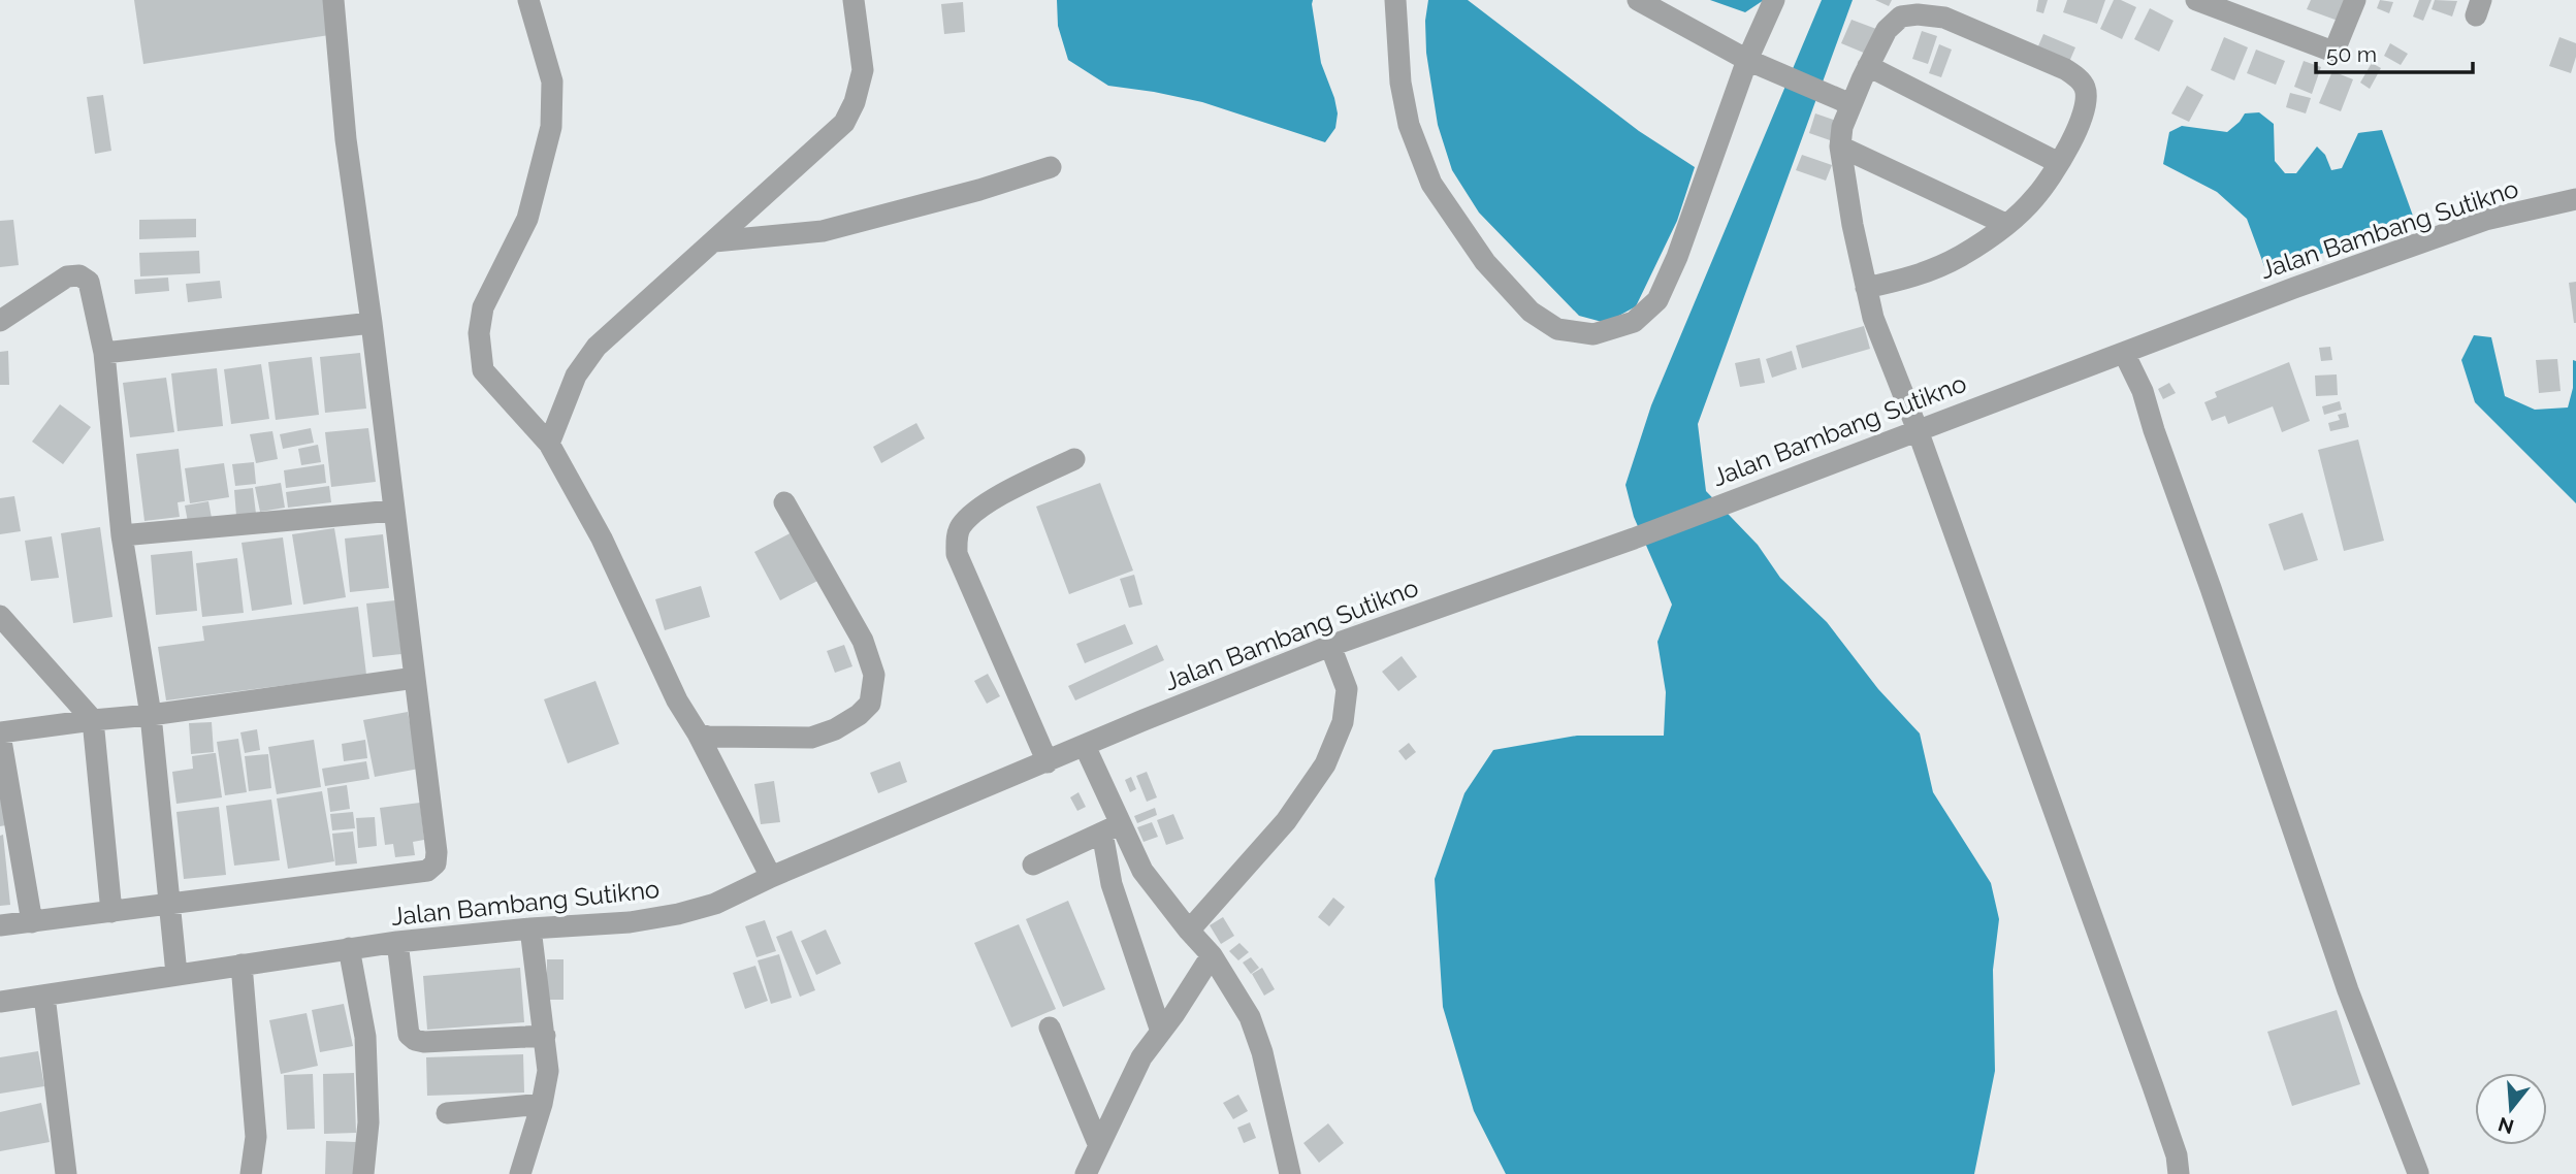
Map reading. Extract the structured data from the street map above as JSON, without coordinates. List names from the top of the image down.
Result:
{
  "streets": {
    "street": ["Jalan Bambang Sutikno"]
  },
  "scale_bar": "50 m",
  "north": "bottom"
}
